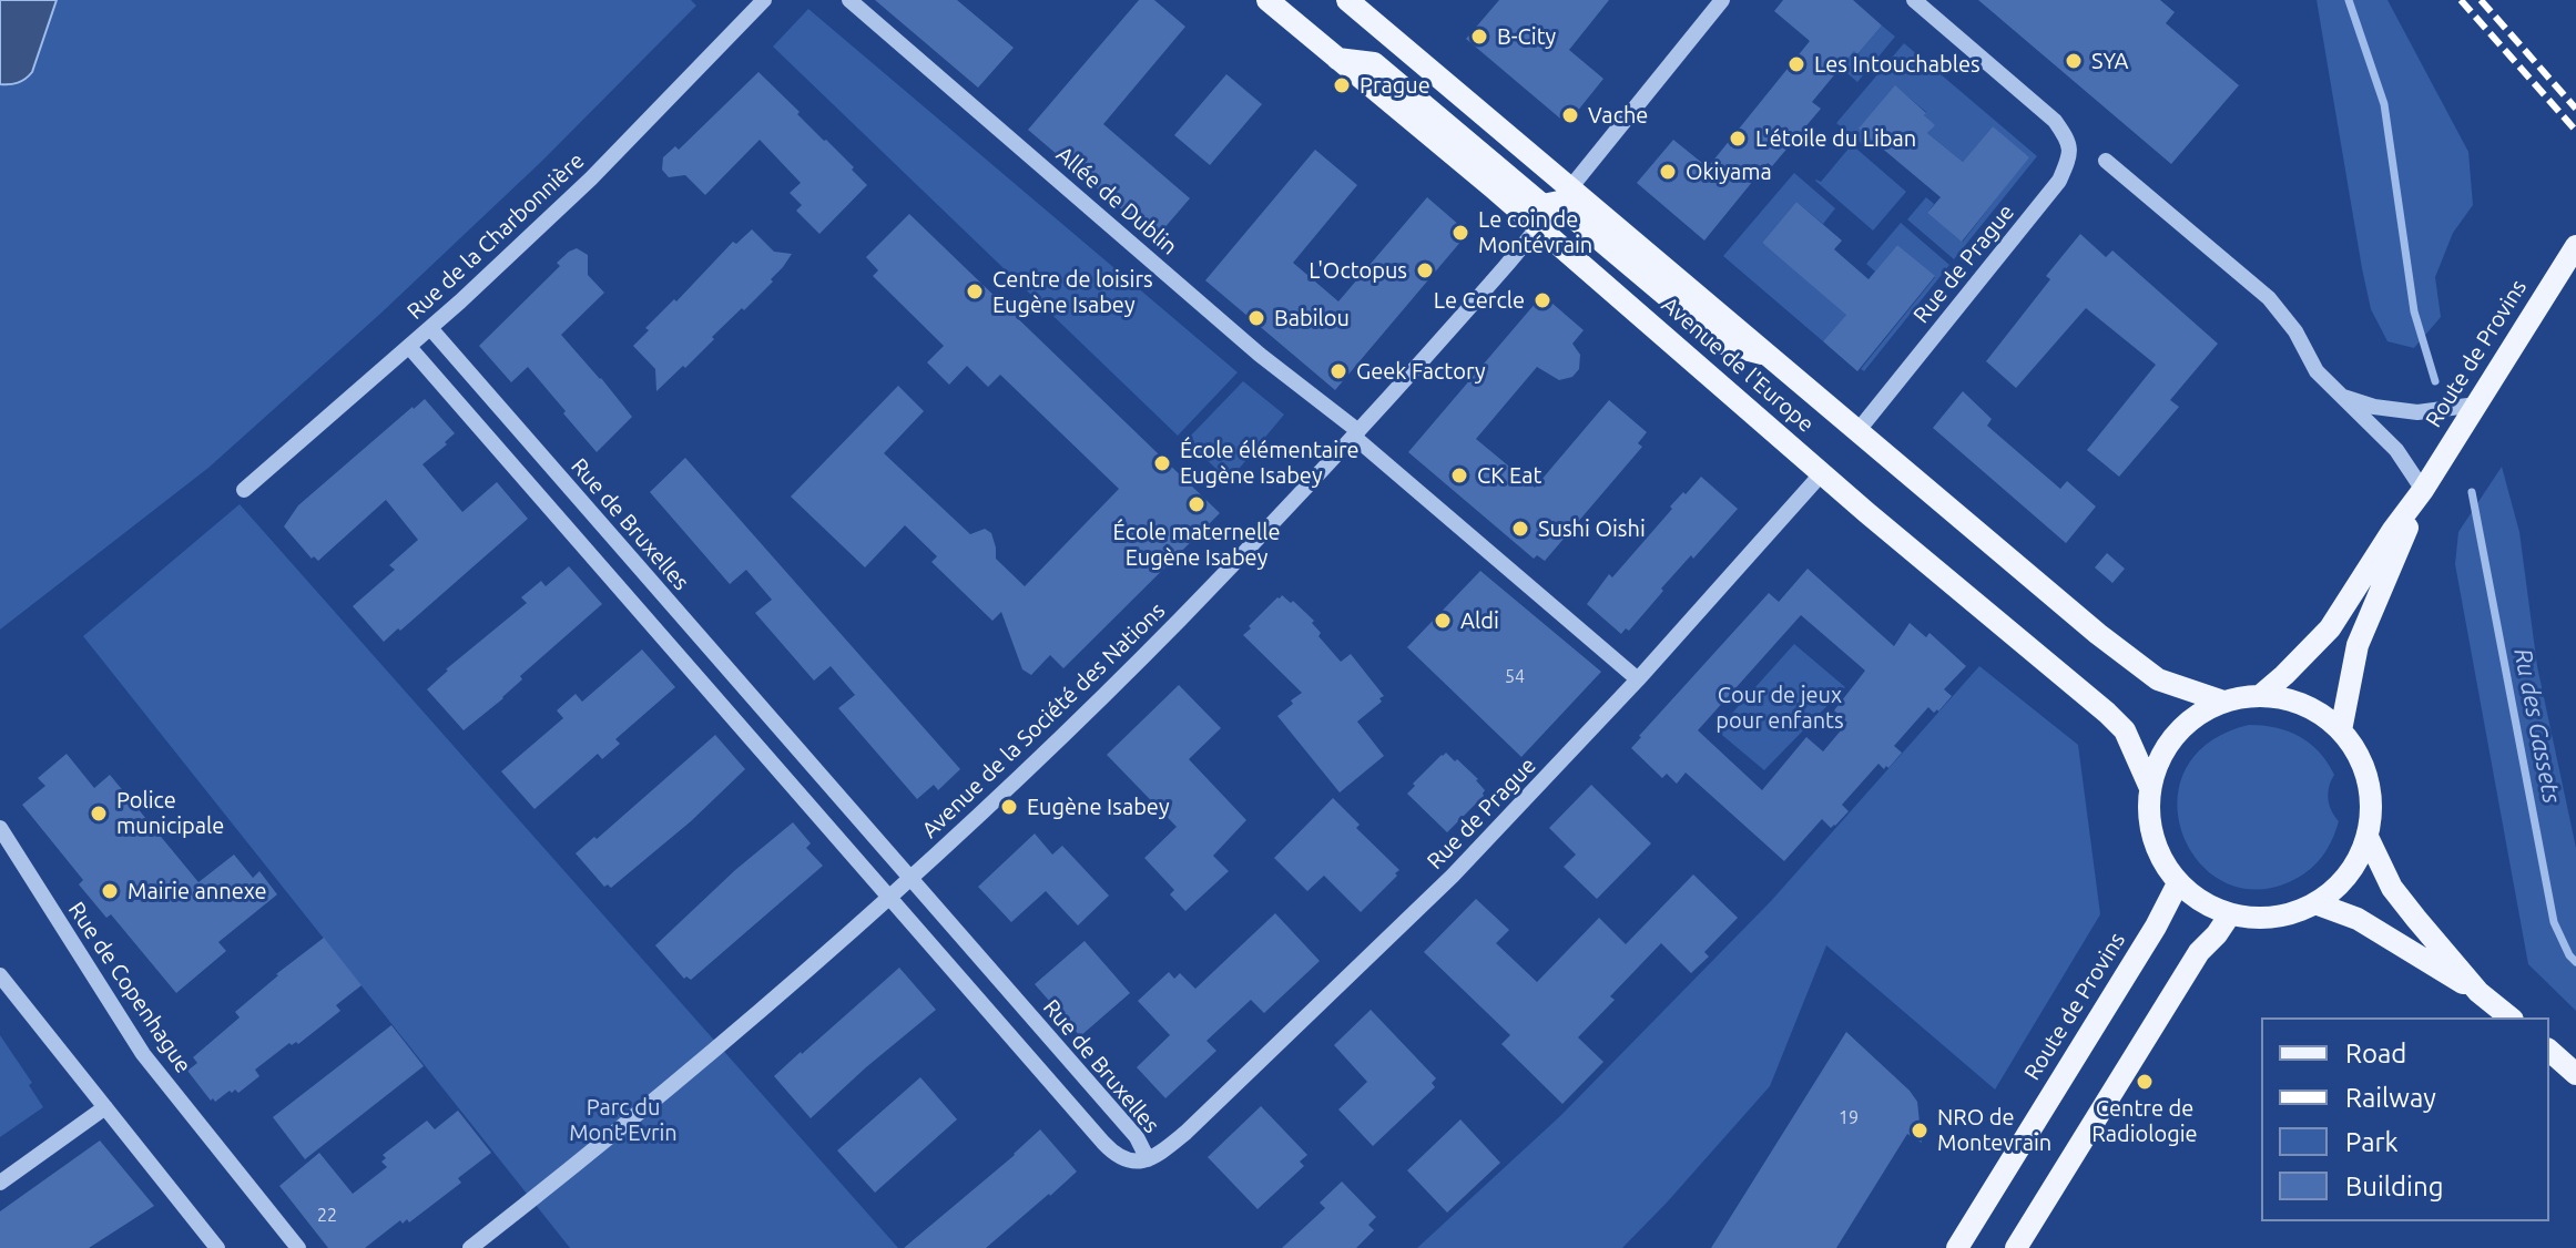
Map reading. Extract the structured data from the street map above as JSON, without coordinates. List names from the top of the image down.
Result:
{
  "streets": {
    "main road": ["Route de Provins", "Avenue de l'Europe"],
    "street": [
      "Allée de Dublin",
      "Rue de la Charbonnière",
      "Rue de Prague",
      "Rue de Bruxelles",
      "Avenue de la Société des Nations",
      "Rue de Copenhague"
    ]
  },
  "crossings": [
    ["Allée de Dublin", "Rue de Prague"],
    ["Allée de Dublin", "Avenue de la Société des Nations"],
    ["Rue de la Charbonnière", "Rue de Bruxelles"],
    ["Rue de Prague", "Avenue de l'Europe"],
    ["Rue de Prague", "Rue de Bruxelles"],
    ["Route de Provins", "Avenue de l'Europe"],
    ["Avenue de l'Europe", "Avenue de la Société des Nations"],
    ["Rue de Bruxelles", "Avenue de la Société des Nations"]
  ],
  "water": ["Ru des Gassets"],
  "parks": ["Cour de jeux pour enfants", "Parc du Mont Evrin"],
  "places": [
    "B-City",
    "SYA",
    "Les Intouchables",
    "Prague",
    "Vache",
    "L'étoile du Liban",
    "Okiyama",
    "Le coin de Montévrain",
    "L'Octopus",
    "Centre de loisirs Eugène Isabey",
    "Le Cercle",
    "Babilou",
    "Geek Factory",
    "École élémentaire Eugène Isabey",
    "CK Eat",
    "École maternelle Eugène Isabey",
    "Sushi Oishi",
    "Aldi",
    "Eugène Isabey",
    "Police municipale",
    "Mairie annexe",
    "Centre de Radiologie",
    "NRO de Montevrain"
  ],
  "house_numbers": ["54", "19", "22"],
  "legend": [
    "Road",
    "Railway",
    "Park",
    "Building"
  ]
}
